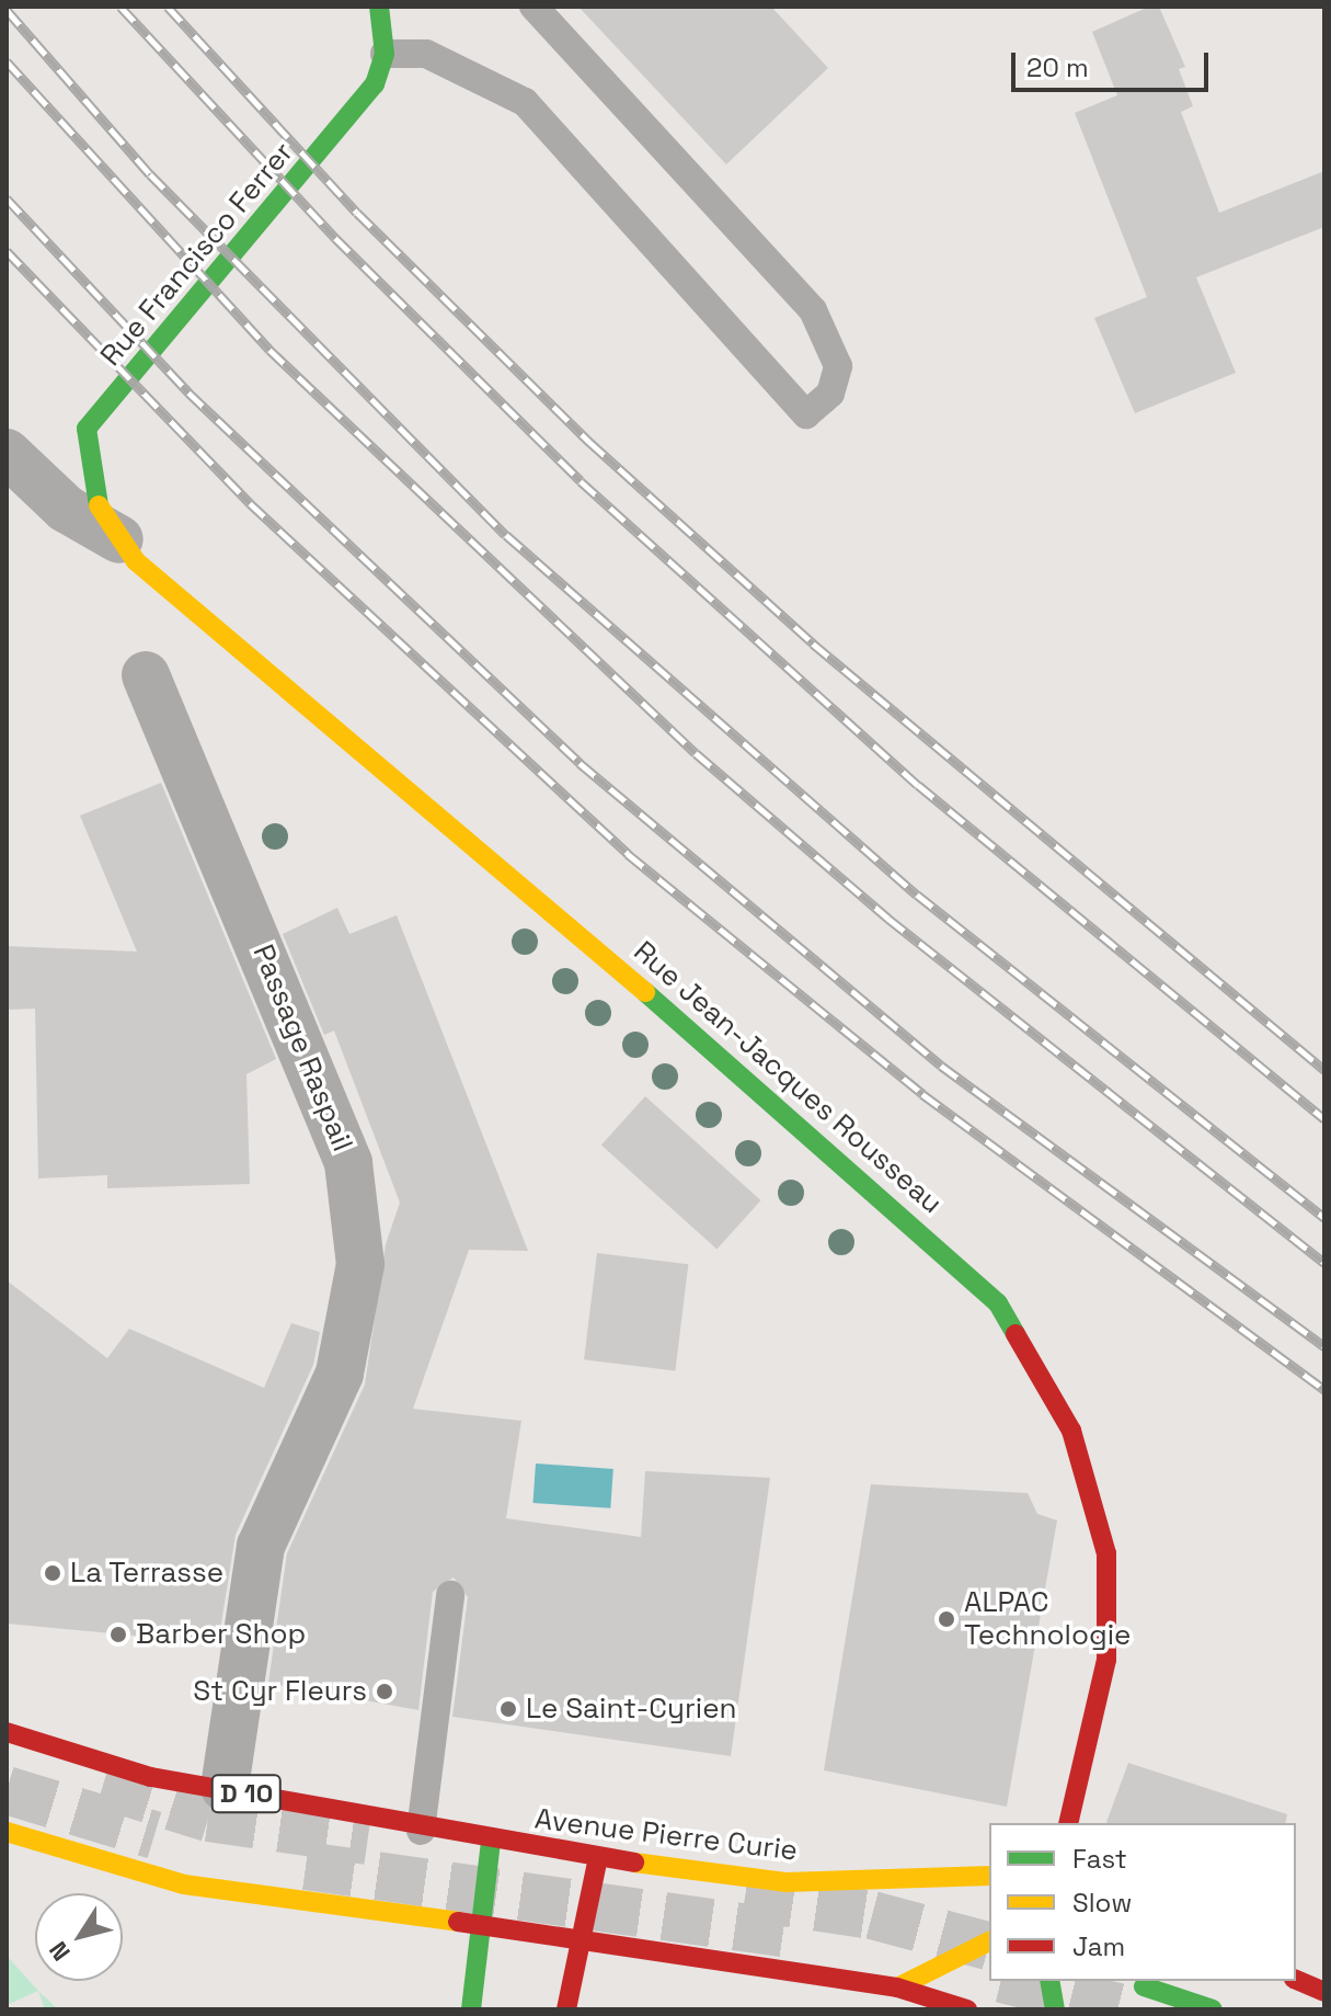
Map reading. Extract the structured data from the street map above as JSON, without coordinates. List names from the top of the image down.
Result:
{
  "streets": {
    "street": [
      "Rue Francisco Ferrer",
      "Passage Raspail",
      "Rue Jean-Jacques Rousseau",
      "D 10",
      "Avenue Pierre Curie"
    ]
  },
  "crossings": [
    ["Rue Francisco Ferrer", "Rue Jean-Jacques Rousseau"],
    ["Passage Raspail", "D 10"],
    ["D 10", "Avenue Pierre Curie"]
  ],
  "places": [
    "La Terrasse",
    "ALPAC Technologie",
    "Barber Shop",
    "St Cyr Fleurs",
    "Le Saint-Cyrien"
  ],
  "legend": ["Fast", "Slow", "Jam"],
  "scale_bar": "20 m",
  "north": "bottom left"
}
